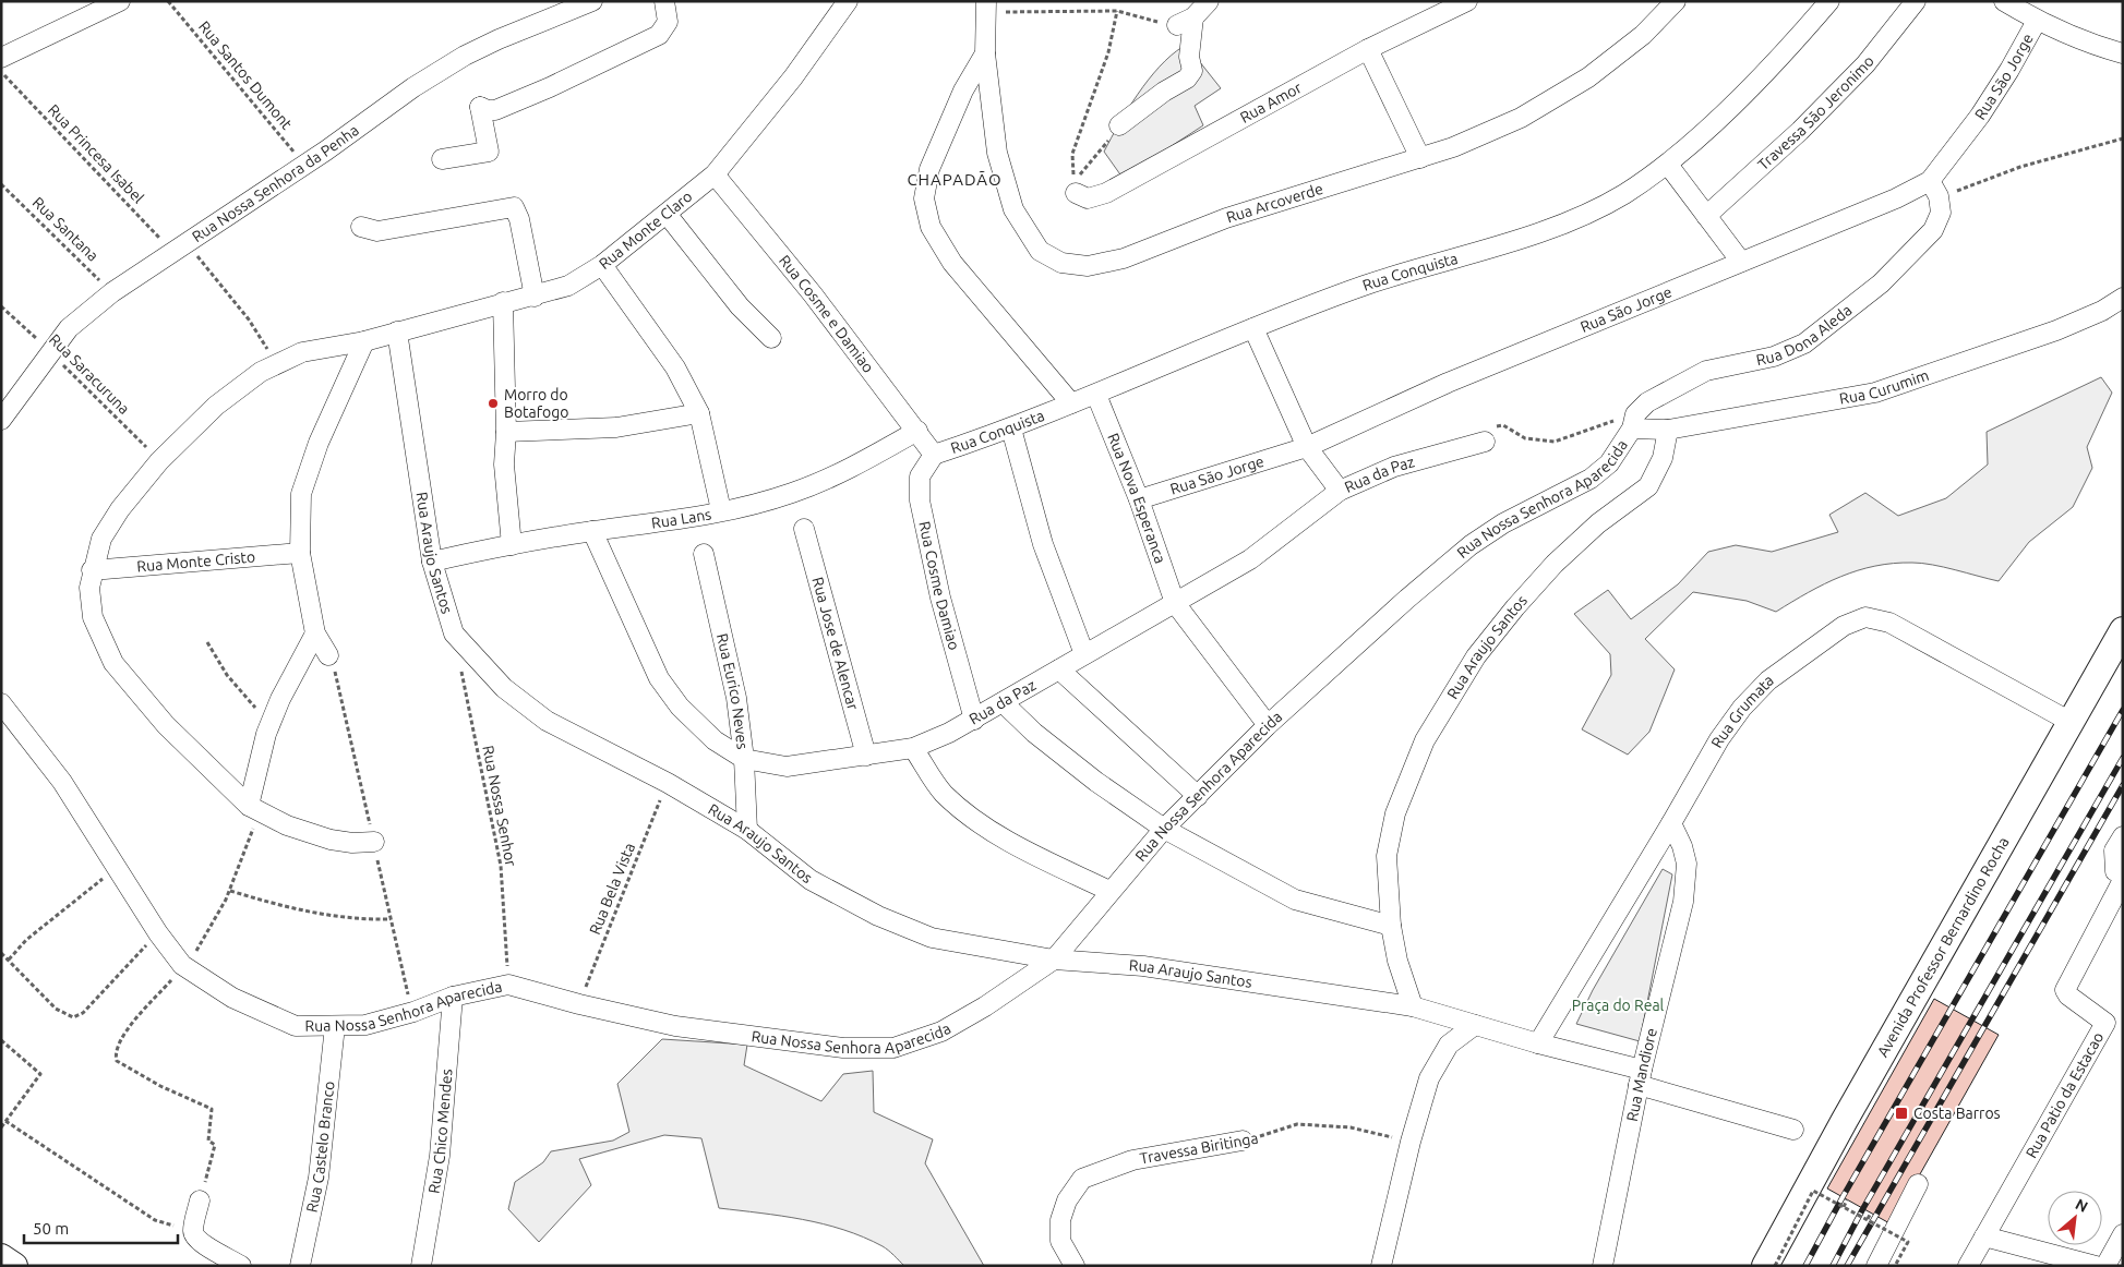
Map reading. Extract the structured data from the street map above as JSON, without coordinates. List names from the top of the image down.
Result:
{
  "streets": {
    "main road": ["Avenida Professor Bernardino Rocha"],
    "street": [
      "Rua São Jorge",
      "Rua Amor",
      "Travessa Sāo Jeronimo",
      "Rua Nossa Senhora da Penha",
      "Rua Arcoverde",
      "Rua Monte Claro",
      "Rua Conquista",
      "Rua Cosme e Damiao",
      "Rua Dona Aleda",
      "Rua Curumim",
      "Rua da Paz",
      "Rua Nossa Senhora Aparecida",
      "Rua Nova Esperanca",
      "Rua Lans",
      "Rua Araujo Santos",
      "Rua Monte Cristo",
      "Rua Cosme Damiao",
      "Rua Jose de Alencar",
      "Rua Eurico Neves",
      "Rua Grumata",
      "Rua Mandiore",
      "Rua Patio da Estacao",
      "Rua Chico Mendes",
      "Rua Castelo Branco",
      "Travessa Biritinga"
    ],
    "path": [
      "Rua Santos Dumont",
      "Rua Princesa Isabel",
      "Rua Santana",
      "Rua Saracuruna",
      "Rua Nossa Senhor",
      "Rua Bela Vista"
    ]
  },
  "crossings": [
    ["Rua Santos Dumont", "Rua Nossa Senhora da Penha"],
    ["Rua São Jorge", "Rua Dona Aleda"],
    ["Rua São Jorge", "Rua Nova Esperanca"],
    ["Rua Princesa Isabel", "Rua Nossa Senhora da Penha"],
    ["Rua Princesa Isabel", "Rua Monte Claro"],
    ["Rua Nossa Senhora da Penha", "Rua Santana"],
    ["Rua Nossa Senhora da Penha", "Rua Saracuruna"],
    ["Rua Monte Claro", "Rua Cosme e Damiao"],
    ["Rua Monte Claro", "Rua Saracuruna"],
    ["Rua Monte Claro", "Rua Araujo Santos"],
    ["Rua Monte Claro", "Rua Monte Cristo"],
    ["Rua Conquista", "Rua Cosme e Damiao"],
    ["Rua Conquista", "Rua Nova Esperanca"],
    ["Rua Conquista", "Rua Cosme Damiao"],
    ["Rua Cosme e Damiao", "Rua Lans"],
    ["Rua Cosme e Damiao", "Rua Cosme Damiao"],
    ["Rua Dona Aleda", "Rua Curumim"],
    ["Rua Dona Aleda", "Rua Nossa Senhora Aparecida"],
    ["Rua Curumim", "Rua Nossa Senhora Aparecida"],
    ["Rua Curumim", "Rua Araujo Santos"],
    ["Rua da Paz", "Rua Nova Esperanca"],
    ["Rua da Paz", "Rua Lans"],
    ["Rua da Paz", "Rua Cosme Damiao"],
    ["Rua da Paz", "Rua Jose de Alencar"],
    ["Rua da Paz", "Rua Eurico Neves"],
    ["Rua Nossa Senhora Aparecida", "Rua Nova Esperanca"],
    ["Rua Nossa Senhora Aparecida", "Rua Araujo Santos"],
    ["Rua Nossa Senhora Aparecida", "Rua Nossa Senhor"],
    ["Rua Nossa Senhora Aparecida", "Rua Bela Vista"],
    ["Rua Nossa Senhora Aparecida", "Rua Chico Mendes"],
    ["Rua Nossa Senhora Aparecida", "Rua Castelo Branco"],
    ["Rua Lans", "Rua Araujo Santos"],
    ["Rua Araujo Santos", "Rua Eurico Neves"],
    ["Rua Araujo Santos", "Rua Grumata"],
    ["Rua Araujo Santos", "Rua Nossa Senhor"],
    ["Rua Araujo Santos", "Rua Bela Vista"],
    ["Rua Araujo Santos", "Rua Mandiore"],
    ["Rua Grumata", "Avenida Professor Bernardino Rocha"],
    ["Rua Grumata", "Rua Mandiore"]
  ],
  "districts": ["CHAPADÃO"],
  "parks": ["Praça do Real"],
  "places": {
    "other": ["Morro do Botafogo"],
    "transit": ["Costa Barros"]
  },
  "scale_bar": "50 m",
  "north": "top right"
}
